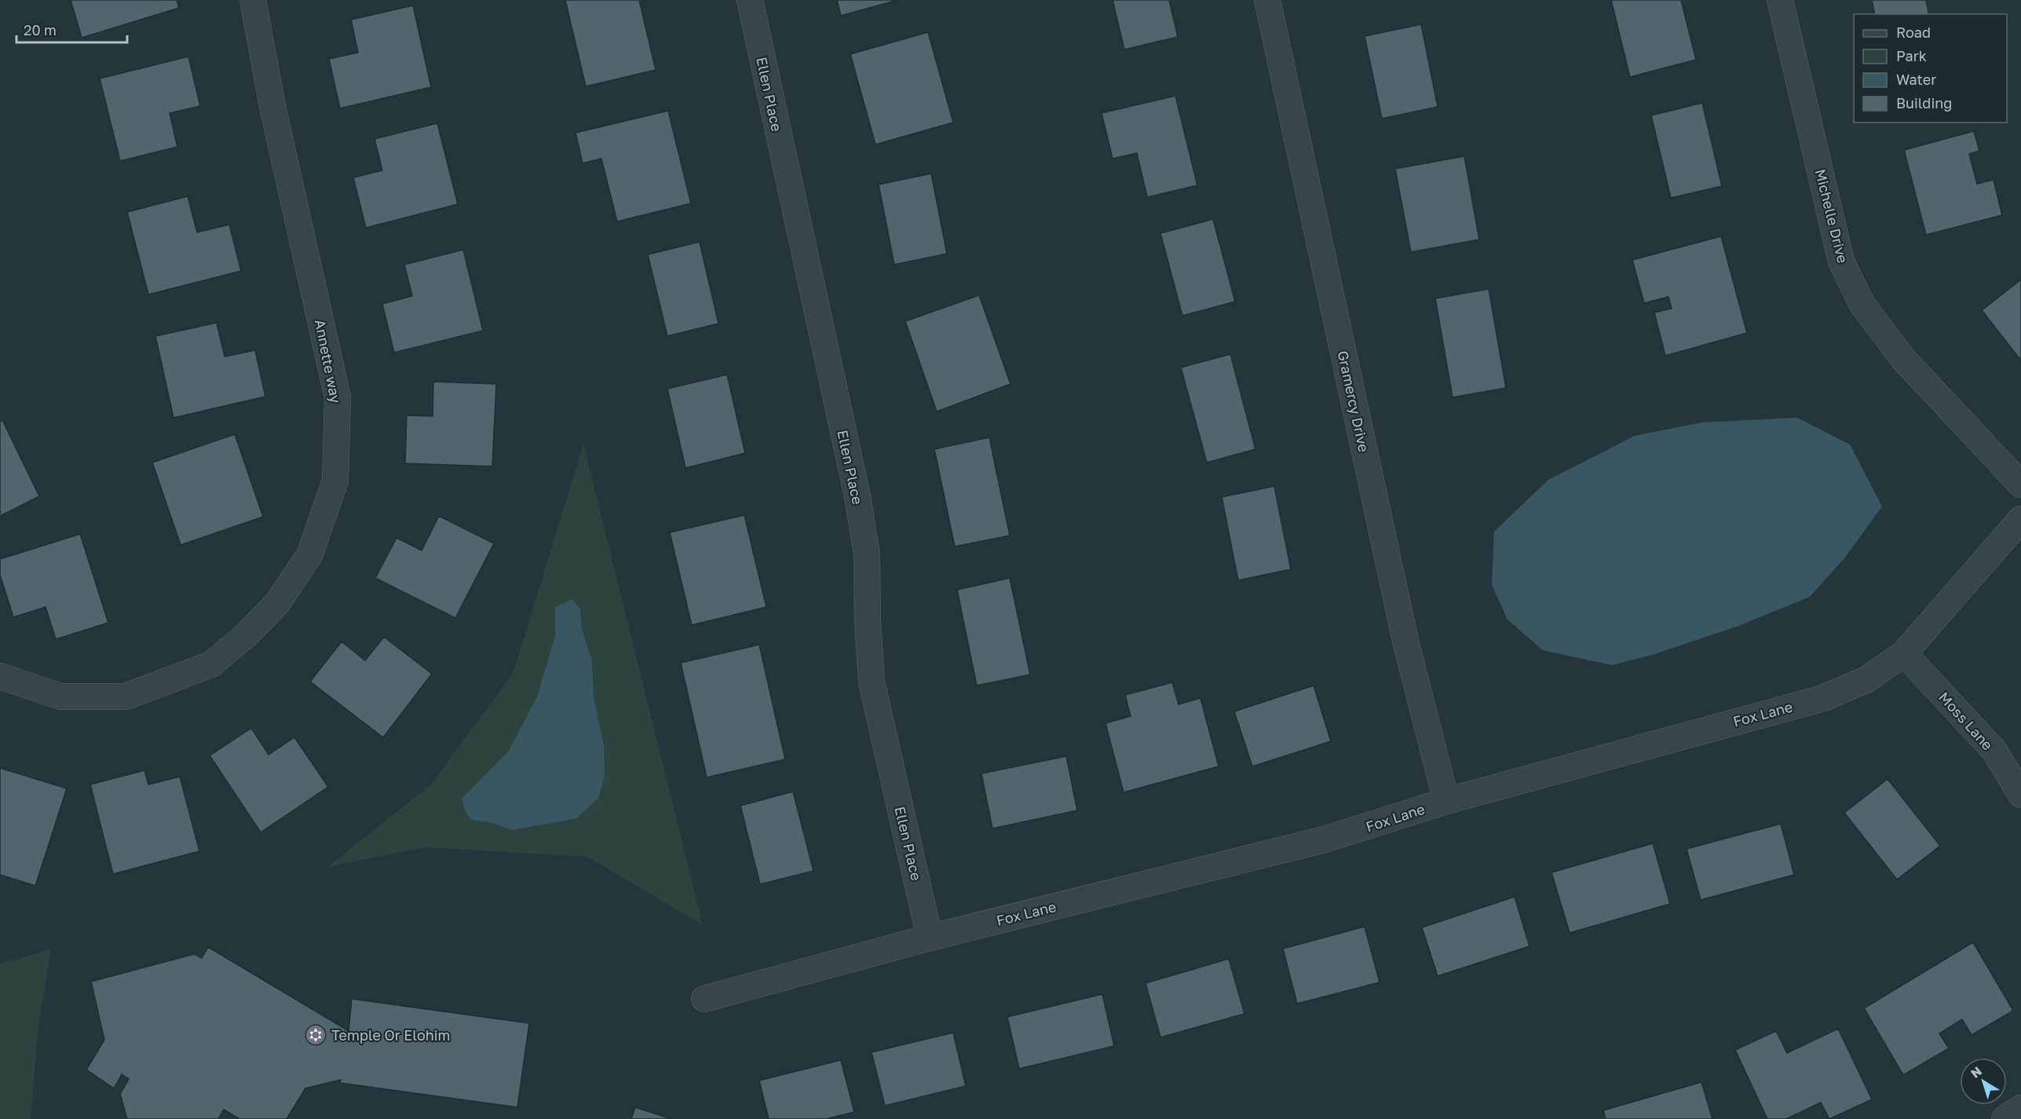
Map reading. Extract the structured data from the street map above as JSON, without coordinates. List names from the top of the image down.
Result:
{
  "streets": {
    "street": [
      "Ellen Place",
      "Michelle Drive",
      "Annette way",
      "Gramercy Drive",
      "Fox Lane",
      "Moss Lane"
    ]
  },
  "crossings": [
    ["Ellen Place", "Fox Lane"],
    ["Gramercy Drive", "Fox Lane"],
    ["Fox Lane", "Moss Lane"]
  ],
  "places": {
    "synagogue": ["Temple Or Elohim"]
  },
  "legend": [
    "Road",
    "Park",
    "Water",
    "Building"
  ],
  "scale_bar": "20 m",
  "north": "top left"
}
